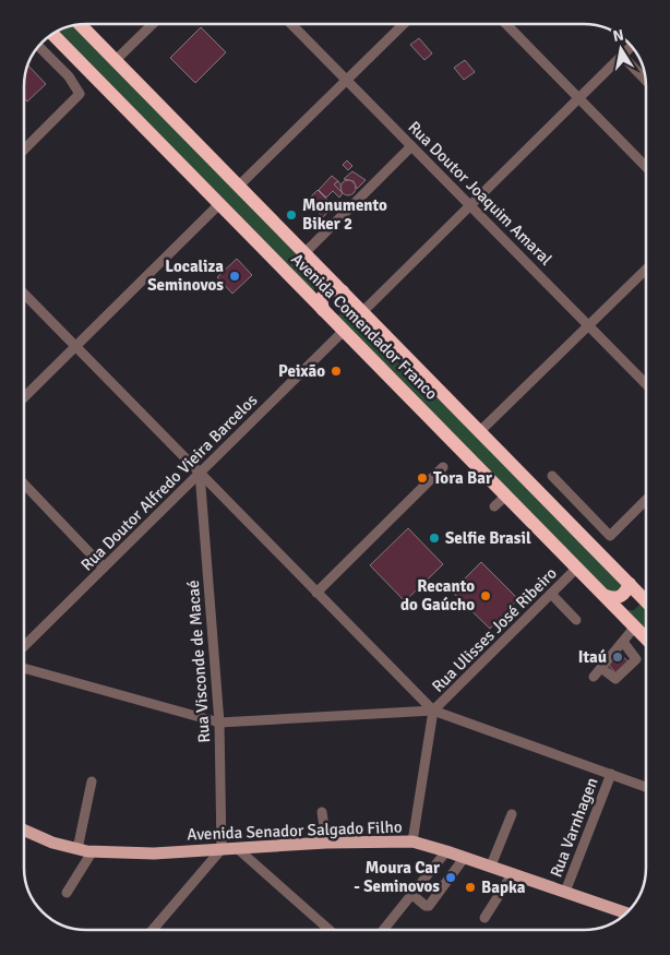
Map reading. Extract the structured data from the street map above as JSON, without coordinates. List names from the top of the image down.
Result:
{
  "streets": {
    "highway": ["Avenida Comendador Franco"],
    "main road": ["Avenida Senador Salgado Filho"],
    "street": [
      "Rua Doutor Joaquim Amaral",
      "Rua Doutor Alfredo Vieira Barcelos",
      "Rua Ulisses José Ribeiro",
      "Rua Visconde de Macaé",
      "Rua Varnhagen"
    ]
  },
  "crossings": [
    ["Avenida Comendador Franco", "Rua Doutor Alfredo Vieira Barcelos"],
    ["Avenida Comendador Franco", "Rua Ulisses José Ribeiro"],
    ["Rua Doutor Alfredo Vieira Barcelos", "Rua Visconde de Macaé"],
    ["Rua Ulisses José Ribeiro", "Avenida Senador Salgado Filho"],
    ["Rua Visconde de Macaé", "Avenida Senador Salgado Filho"],
    ["Rua Varnhagen", "Avenida Senador Salgado Filho"]
  ],
  "places": [
    "Monumento Biker 2",
    "Localiza Seminovos",
    "Peixão",
    "Tora Bar",
    "Selfie Brasil",
    "Recanto do Gaúcho",
    "Itaú",
    "Moura Car - Seminovos",
    "Bapka"
  ],
  "north": "top"
}
